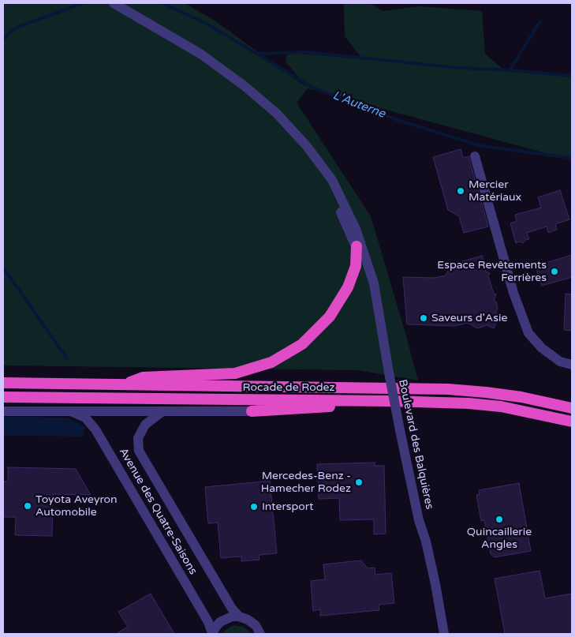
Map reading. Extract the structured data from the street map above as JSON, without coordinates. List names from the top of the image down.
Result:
{
  "streets": {
    "highway": ["Rocade de Rodez"],
    "street": ["Boulevard des Balquières", "Avenue des Quatre-Saisons"]
  },
  "water": ["L'Auterne"],
  "places": [
    "Mercier Matériaux",
    "Espace Revêtements Ferrières",
    "Saveurs d'Asie",
    "Mercedes-Benz - Hamecher Rodez",
    "Toyota Aveyron Automobile",
    "Intersport",
    "Quincaillerie Angles"
  ]
}
